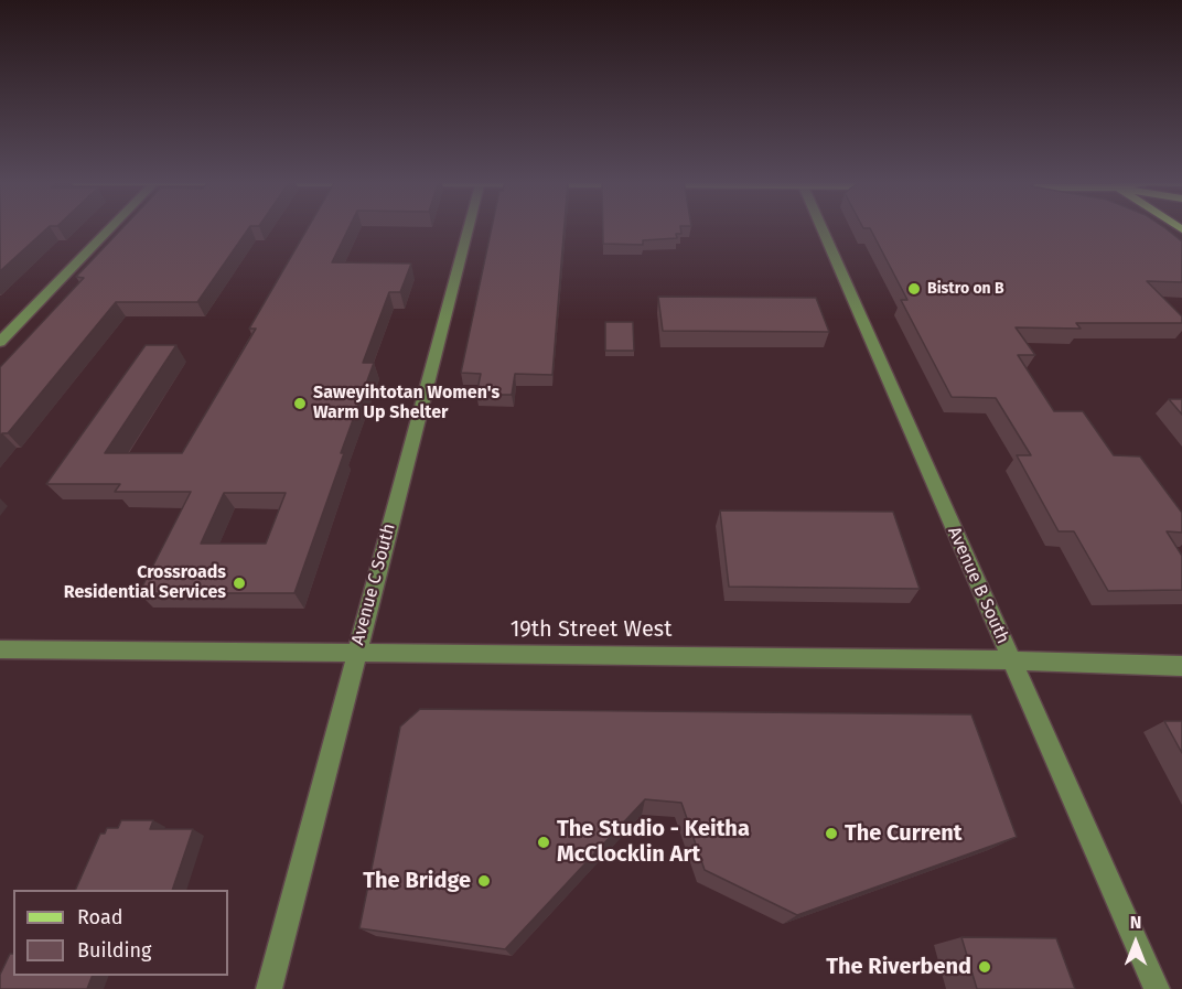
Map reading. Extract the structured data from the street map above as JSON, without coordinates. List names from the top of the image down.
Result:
{
  "streets": {
    "street": ["Avenue C South", "Avenue B South", "19th Street West"]
  },
  "crossings": [
    ["Avenue C South", "19th Street West"],
    ["Avenue B South", "19th Street West"]
  ],
  "places": [
    "Bistro on B",
    "Saweyihtotan Women's Warm Up Shelter",
    "Crossroads Residential Services",
    "The Current",
    "The Studio - Keitha McClocklin Art",
    "The Bridge",
    "The Riverbend"
  ],
  "legend": ["Road", "Building"],
  "north": "top"
}
